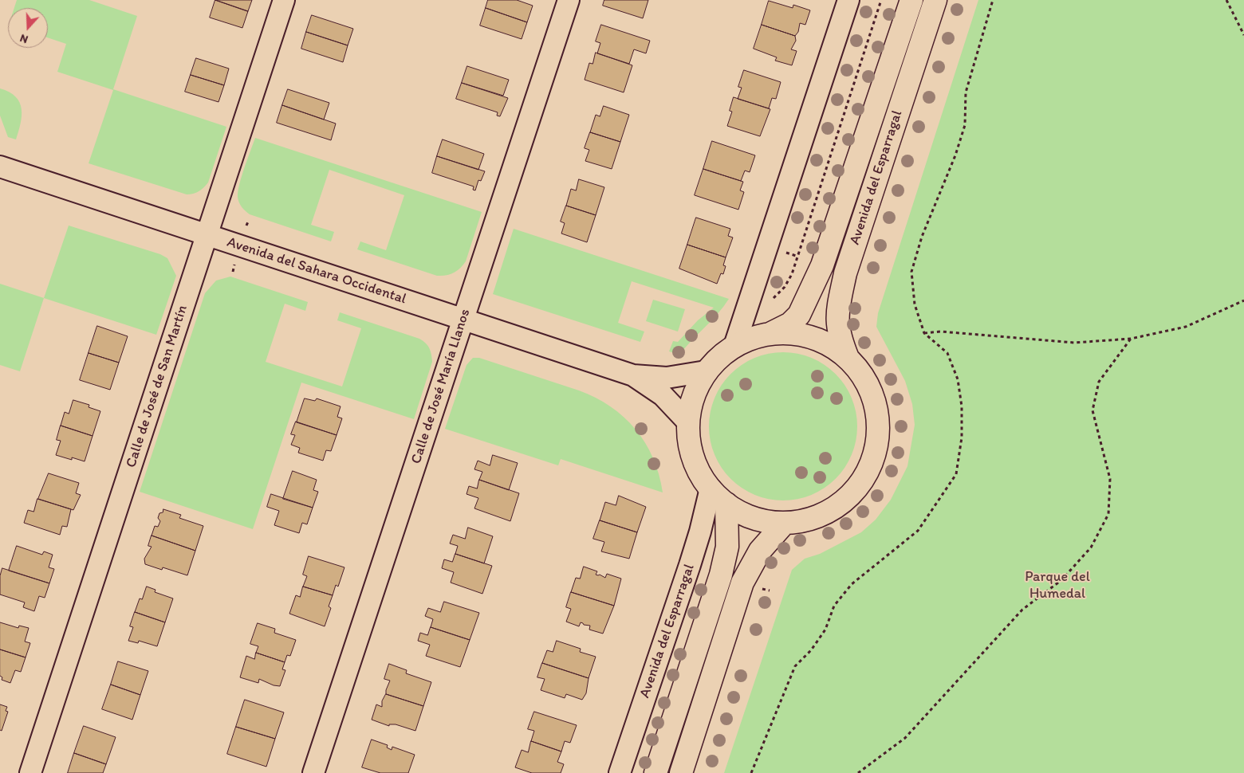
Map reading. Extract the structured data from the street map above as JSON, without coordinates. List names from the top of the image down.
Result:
{
  "streets": {
    "main road": ["Avenida del Esparragal"],
    "street": ["Avenida del Sahara Occidental", "Calle de José de San Martín", "Calle de José María Llanos"]
  },
  "crossings": [
    ["Avenida del Sahara Occidental", "Calle de José de San Martín"],
    ["Avenida del Sahara Occidental", "Calle de José María Llanos"]
  ],
  "parks": ["Parque del Humedal"],
  "north": "bottom"
}
